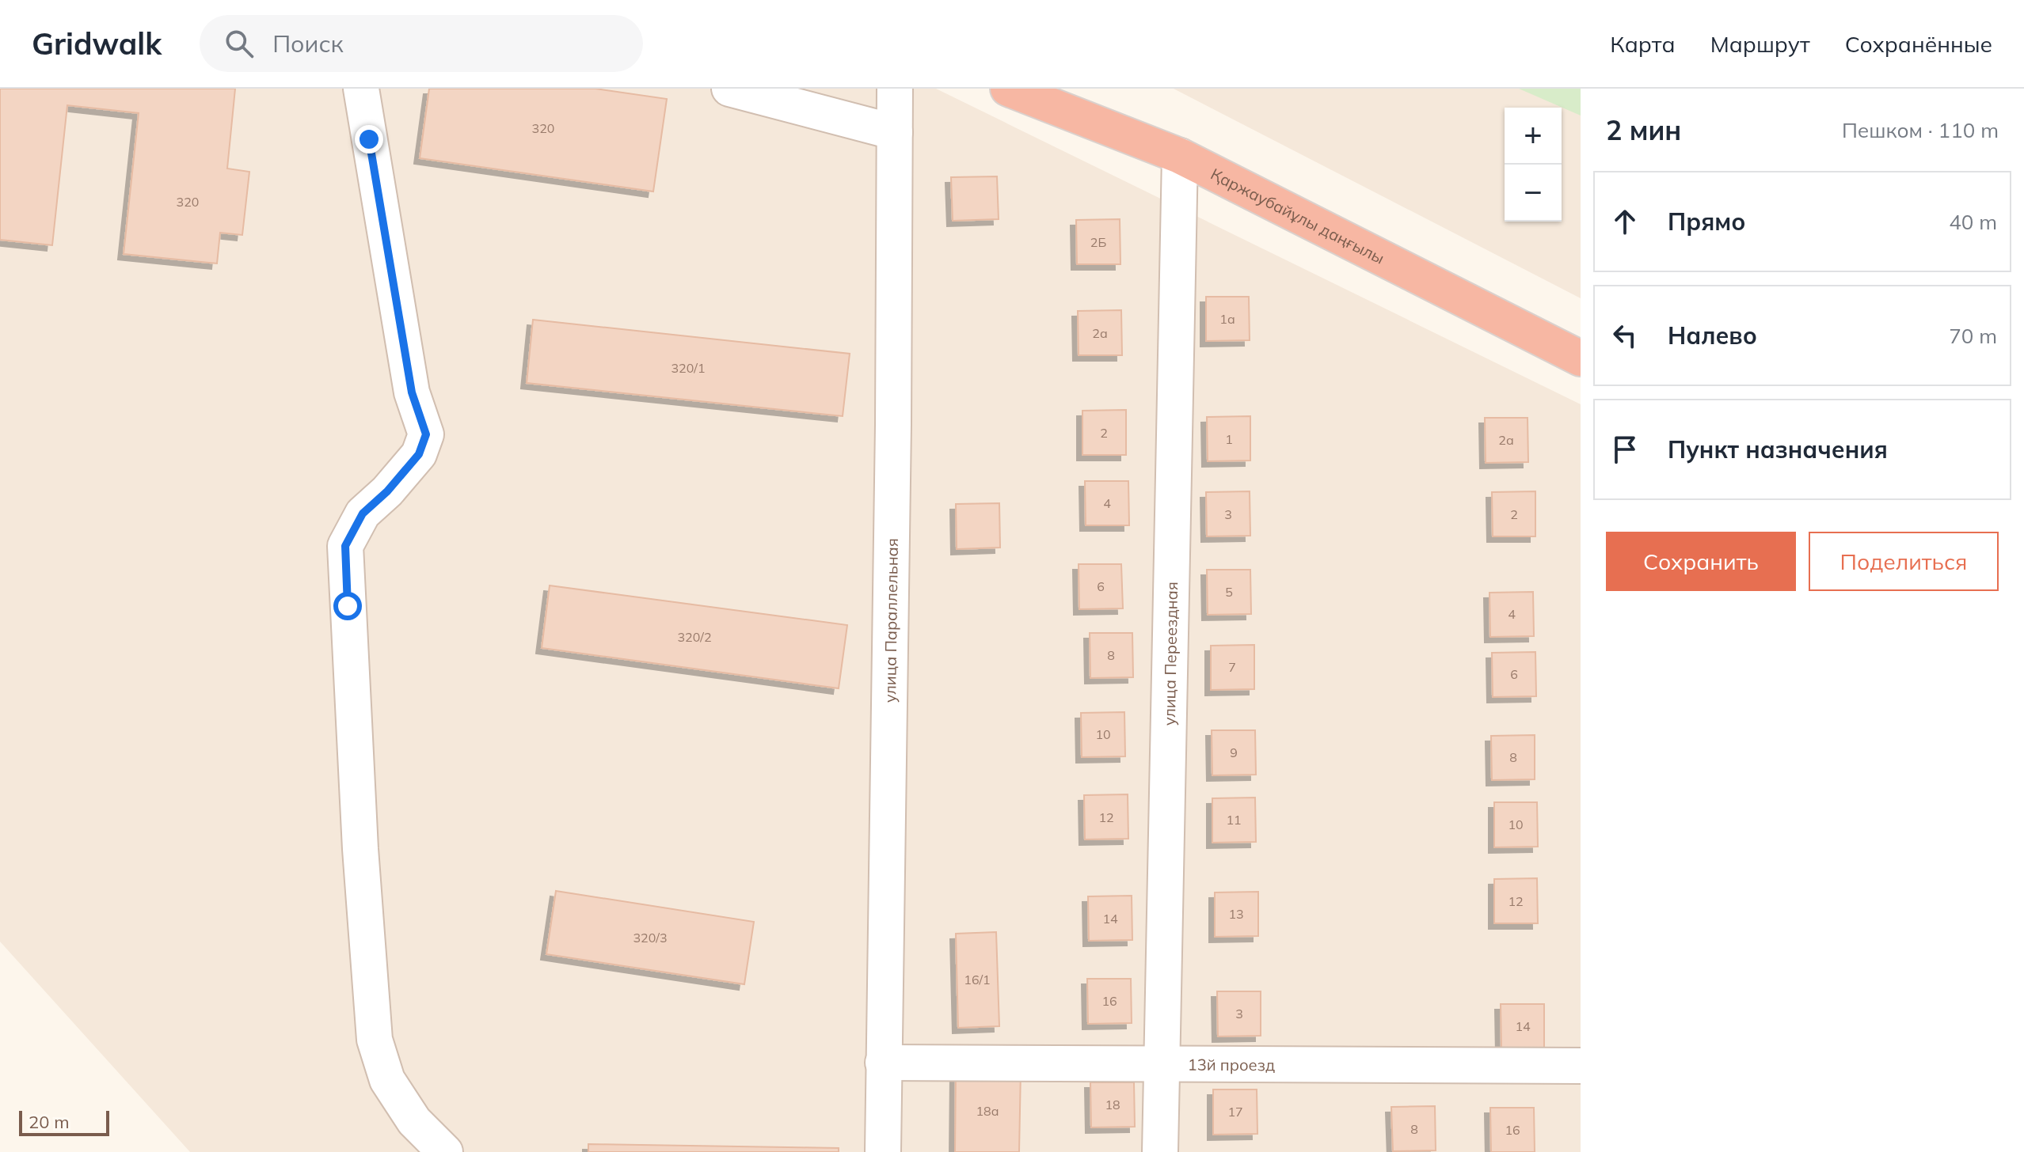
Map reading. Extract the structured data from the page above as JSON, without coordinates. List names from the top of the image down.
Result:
{
  "streets": {
    "highway": ["Қаржаубайұлы даңғылы"],
    "street": ["улица Параллельная", "улица Переездная", "13й проезд"]
  },
  "crossings": [
    ["Қаржаубайұлы даңғылы", "улица Переездная"],
    ["улица Параллельная", "13й проезд"],
    ["улица Переездная", "13й проезд"]
  ],
  "house_numbers": [
    "320",
    "320",
    "2Б",
    "1а",
    "2а",
    "320/1",
    "2",
    "1",
    "2а",
    "4",
    "3",
    "2",
    "6",
    "5",
    "4",
    "320/2",
    "8",
    "7",
    "6",
    "10",
    "9",
    "8",
    "12",
    "11",
    "10",
    "12",
    "13",
    "14",
    "320/3",
    "16/1",
    "16",
    "3",
    "14",
    "18",
    "18а",
    "17",
    "8",
    "16"
  ],
  "scale_bar": "20 m",
  "page": {
    "header": "Gridwalk",
    "search": "Поиск",
    "nav": ["Карта", "Маршрут", "Сохранённые"],
    "heading": ["2 мин", "Пешком · 110 m"],
    "map_buttons": ["+", "−"],
    "list": [
      ["Прямо", "40 m"],
      ["Налево", "70 m"],
      "Пункт назначения"
    ],
    "buttons": ["Сохранить", "Поделиться"],
    "scale": "20 m"
  }
}
